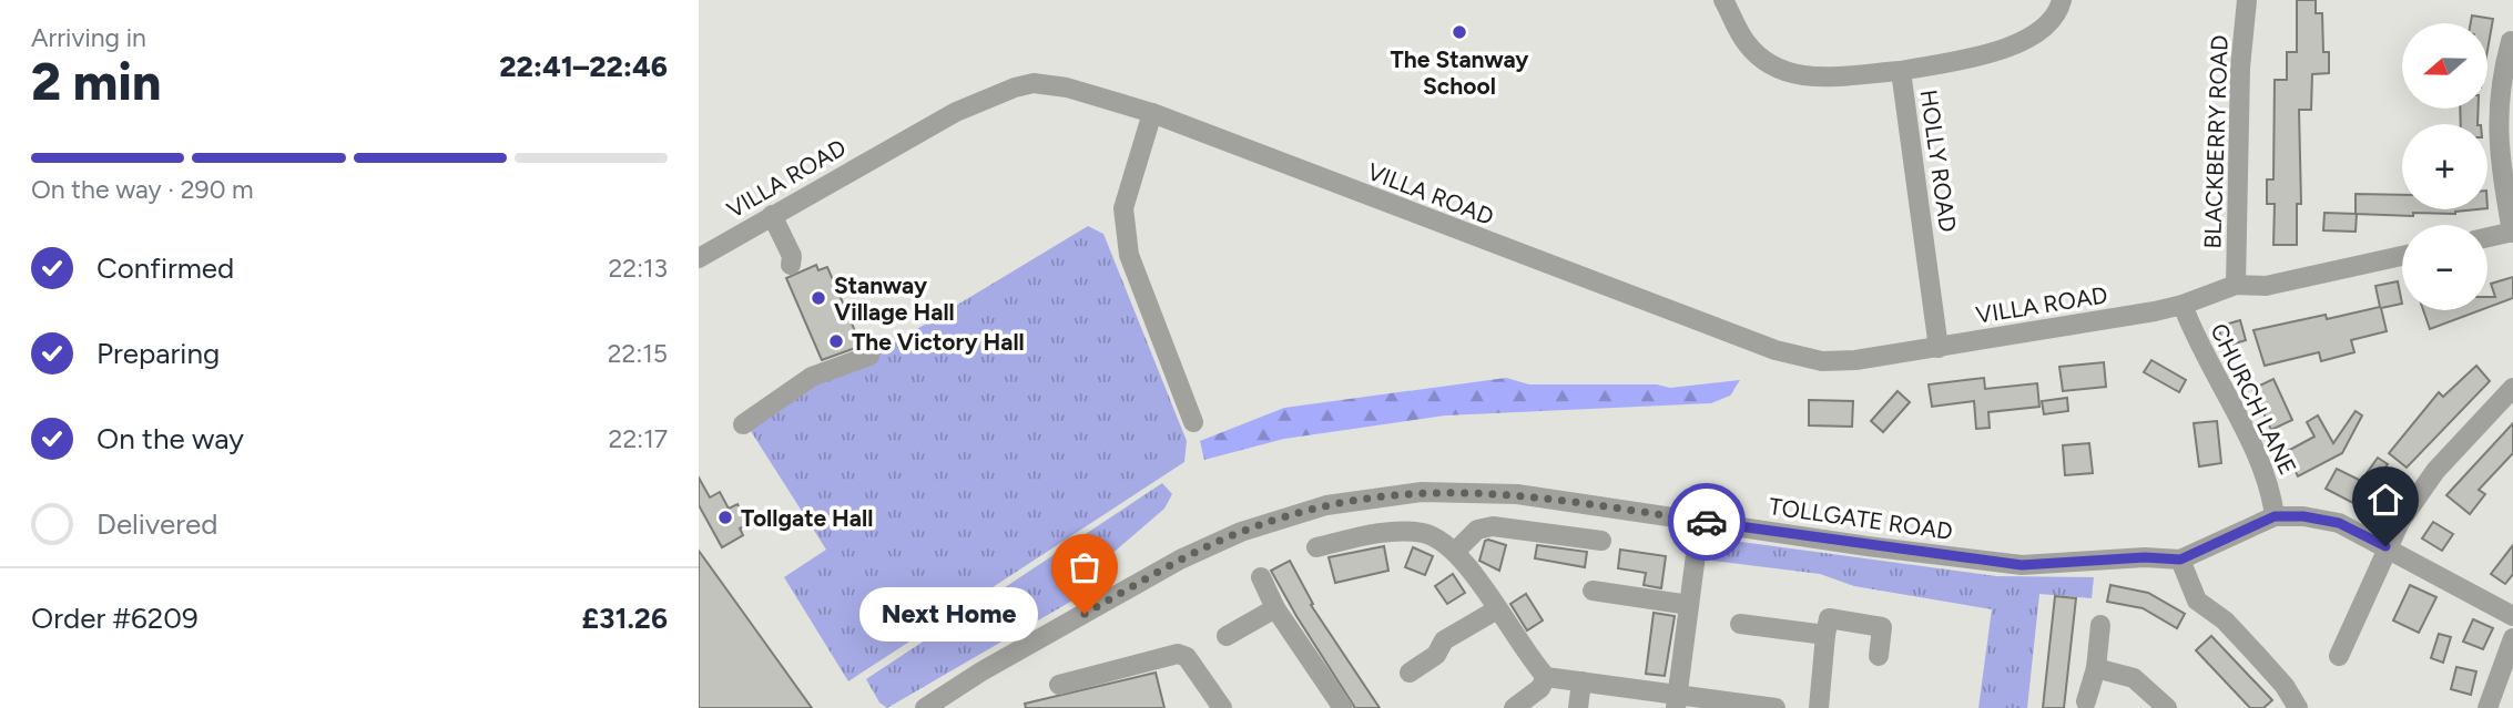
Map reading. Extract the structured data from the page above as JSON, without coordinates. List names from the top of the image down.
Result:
{
  "streets": {
    "street": [
      "BLACKBERRY ROAD",
      "HOLLY ROAD",
      "VILLA ROAD",
      "CHURCH LANE",
      "TOLLGATE ROAD"
    ]
  },
  "crossings": [
    ["BLACKBERRY ROAD", "VILLA ROAD"],
    ["HOLLY ROAD", "VILLA ROAD"],
    ["VILLA ROAD", "CHURCH LANE"],
    ["CHURCH LANE", "TOLLGATE ROAD"]
  ],
  "places": [
    "The Stanway School",
    "Stanway Village Hall",
    "The Victory Hall",
    "Tollgate Hall",
    "Next Home"
  ],
  "north": "left",
  "page": {
    "heading": ["2 min", "Arriving in", "22:41–22:46"],
    "panel": ["Order #6209", "£31.26"],
    "map_buttons": ["+", "−"],
    "bar": "On the way · 290 m",
    "list": [
      ["Confirmed", "22:13"],
      ["Preparing", "22:15"],
      ["On the way", "22:17"],
      "Delivered"
    ],
    "bubble": "Next Home"
  }
}
